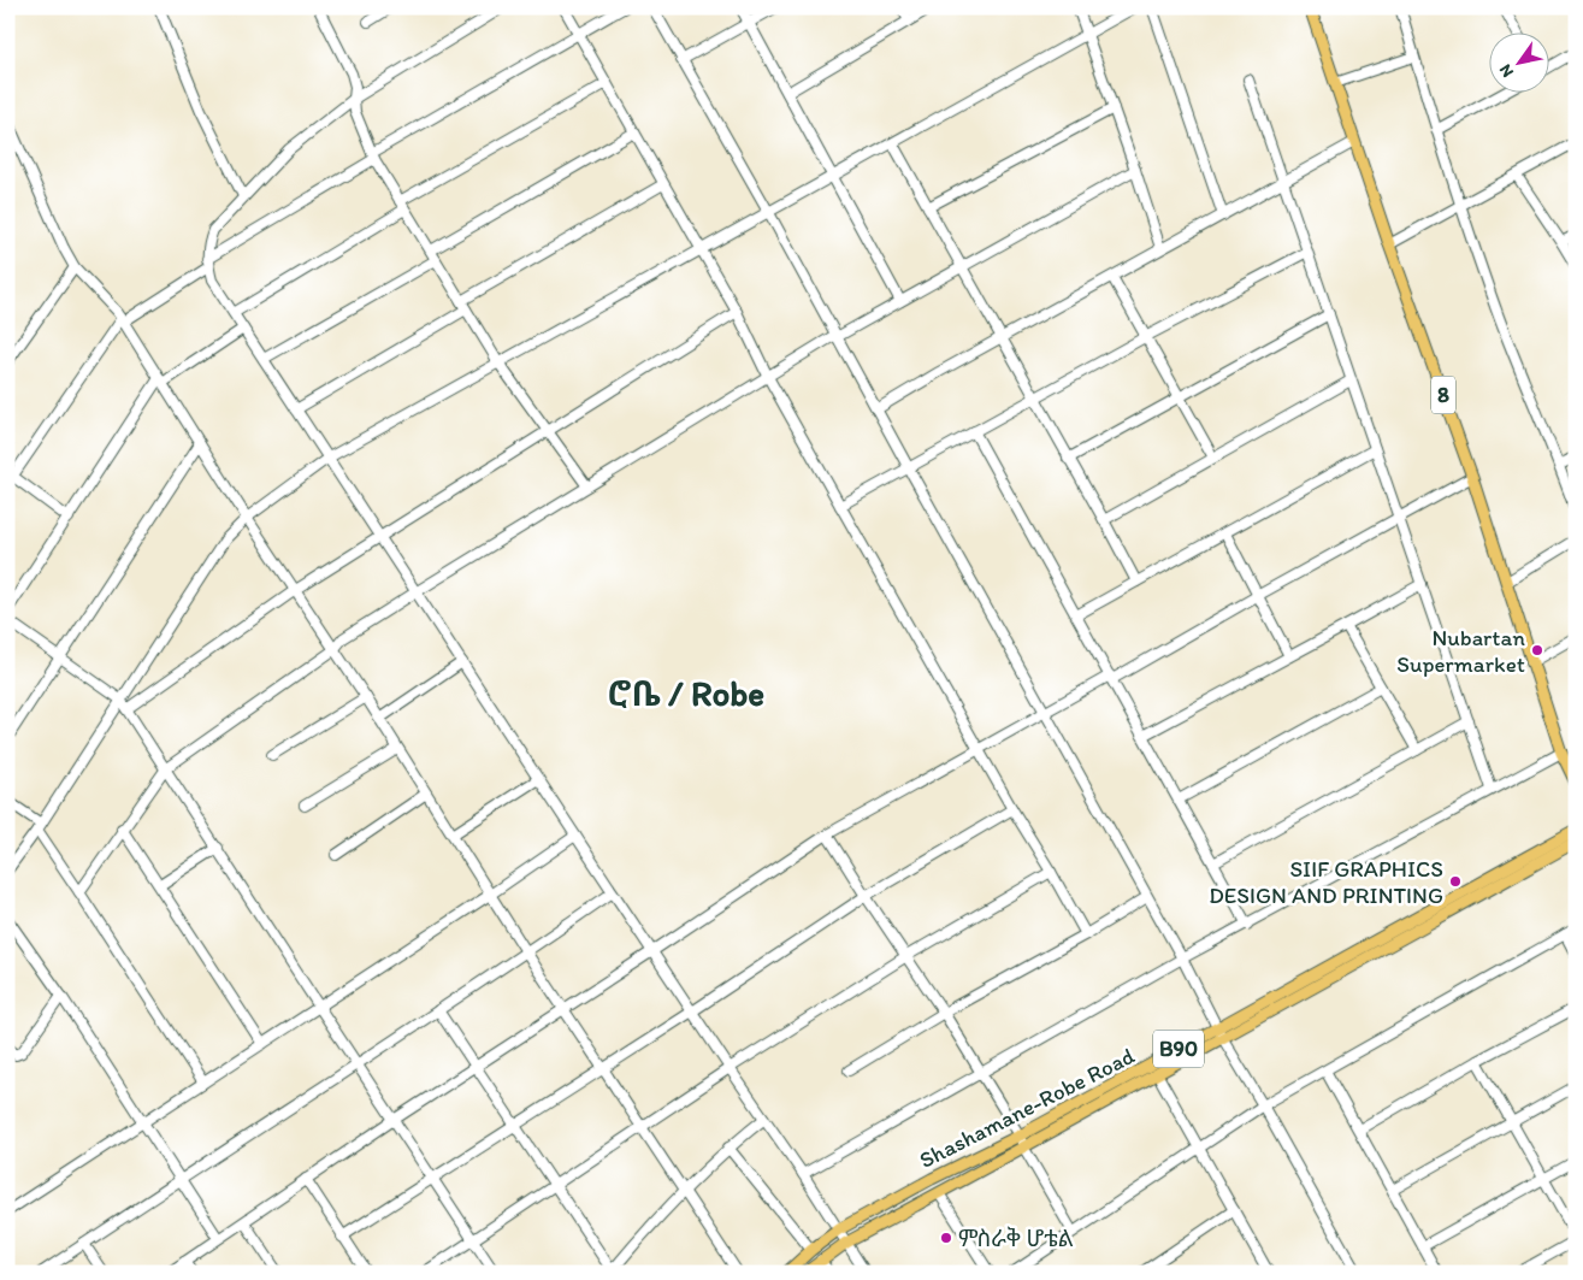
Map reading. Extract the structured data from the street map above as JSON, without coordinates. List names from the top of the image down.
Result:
{
  "streets": {
    "main road": ["8", "B90", "Shashamane-Robe Road"]
  },
  "districts": ["ሮቤ / Robe"],
  "places": ["Nubartan Supermarket", "SIIF GRAPHICS DESIGN AND PRINTING", "ምስራቅ ሆቴል"],
  "north": "bottom left"
}
